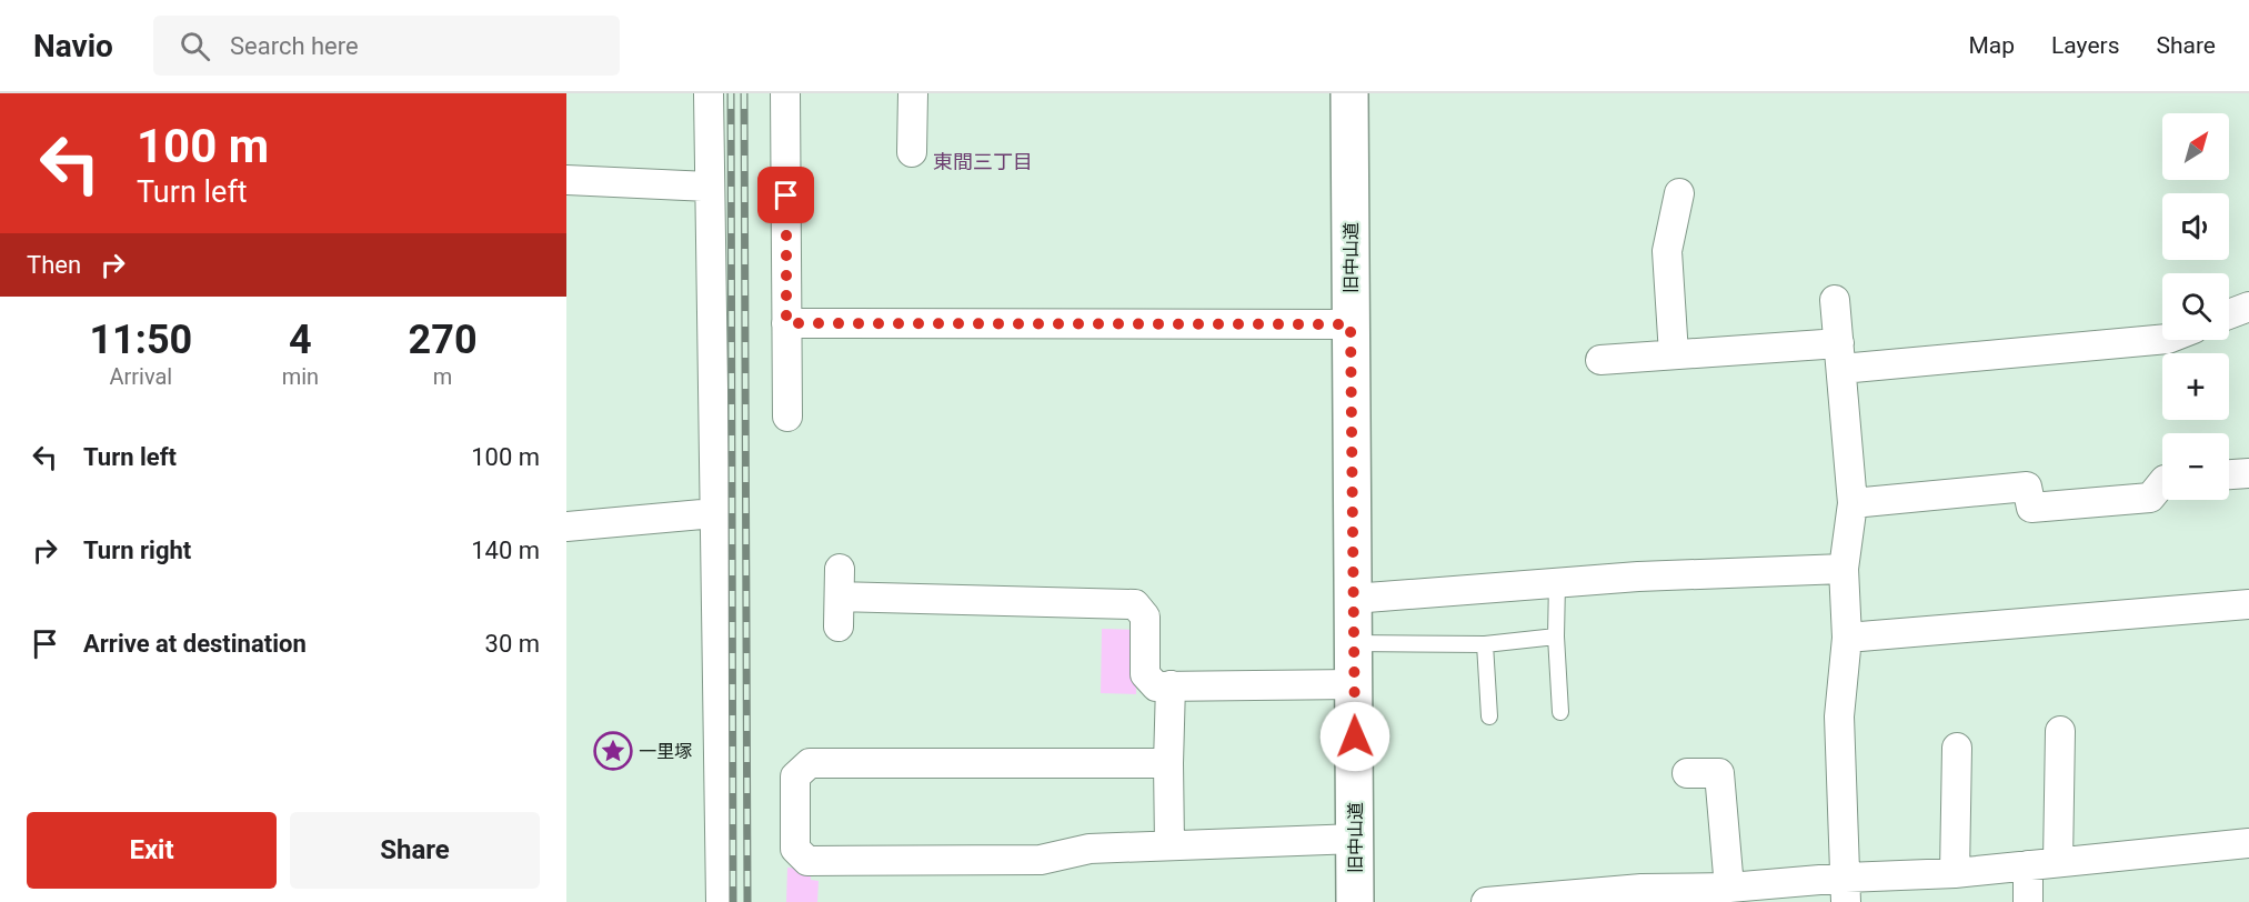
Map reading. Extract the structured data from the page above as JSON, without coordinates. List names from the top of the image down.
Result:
{
  "streets": {
    "main road": ["旧中山道"]
  },
  "districts": ["東間三丁目"],
  "places": {
    "place": ["一里塚"]
  },
  "north": "top right",
  "page": {
    "header": "Navio",
    "search": "Search here",
    "nav": ["Map", "Layers", "Share"],
    "turn": ["100 m", "Turn left"],
    "map_buttons": ["+", "−"],
    "then": "Then",
    "eta": [
      "11:50",
      "Arrival",
      "4",
      "min",
      "270",
      "m"
    ],
    "list": [
      {
        "name": "Turn left",
        "value": "100 m"
      },
      {
        "name": "Turn right",
        "value": "140 m"
      },
      {
        "name": "Arrive at destination",
        "value": "30 m"
      }
    ],
    "buttons": ["Exit", "Share"]
  }
}
